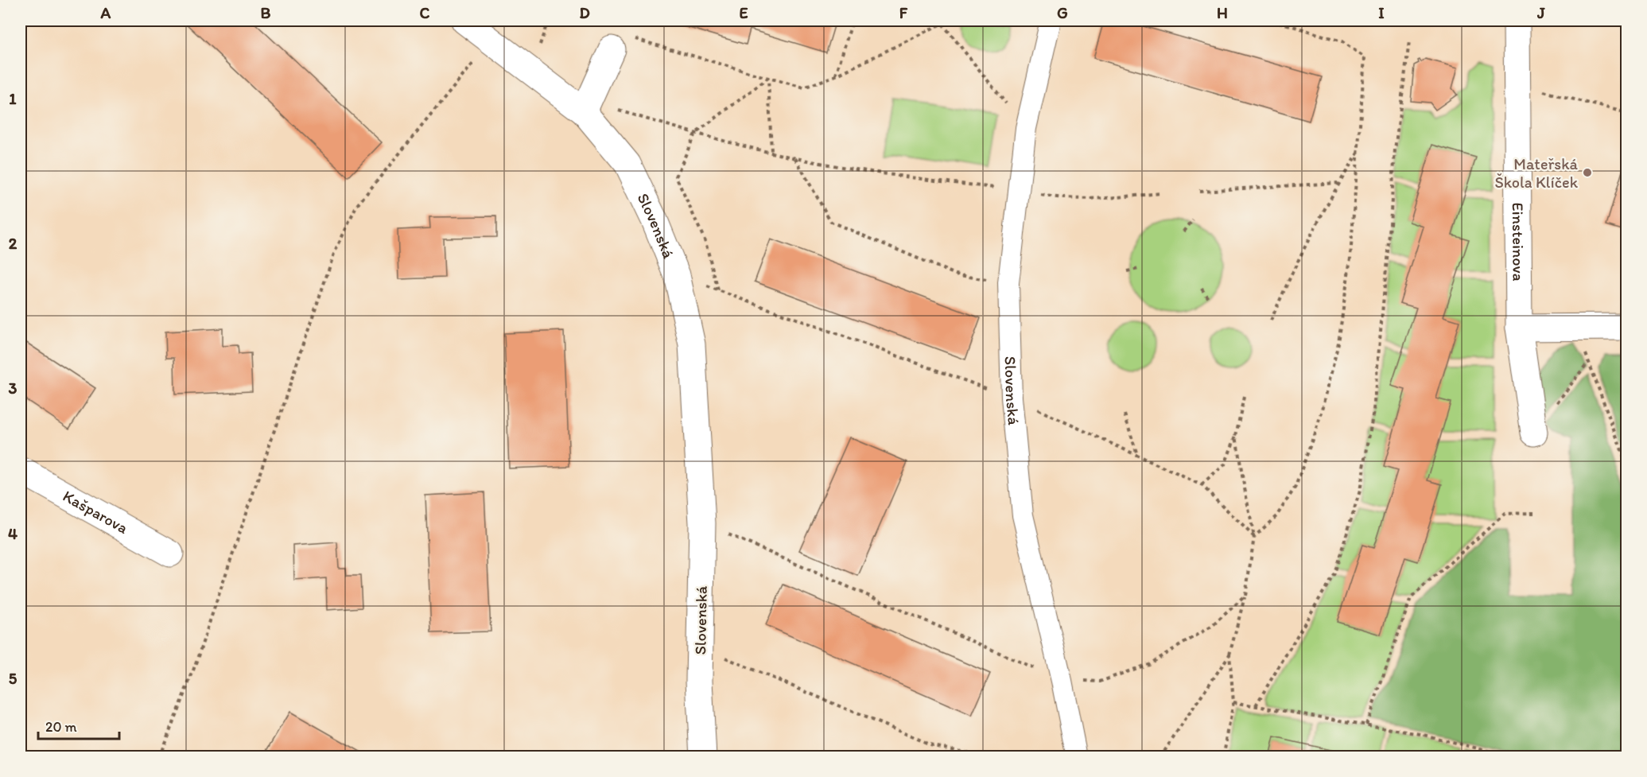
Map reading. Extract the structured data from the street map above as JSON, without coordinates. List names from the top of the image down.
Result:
{
  "streets": {
    "street": ["Slovenská", "Einsteinova", "Kašparova"]
  },
  "places": ["Mateřská Škola Klíček"],
  "scale_bar": "20 m",
  "grid": {
    "columns": [
      "A",
      "B",
      "C",
      "D",
      "E",
      "F",
      "G",
      "H",
      "I",
      "J"
    ],
    "rows": [
      "1",
      "2",
      "3",
      "4",
      "5"
    ]
  }
}
